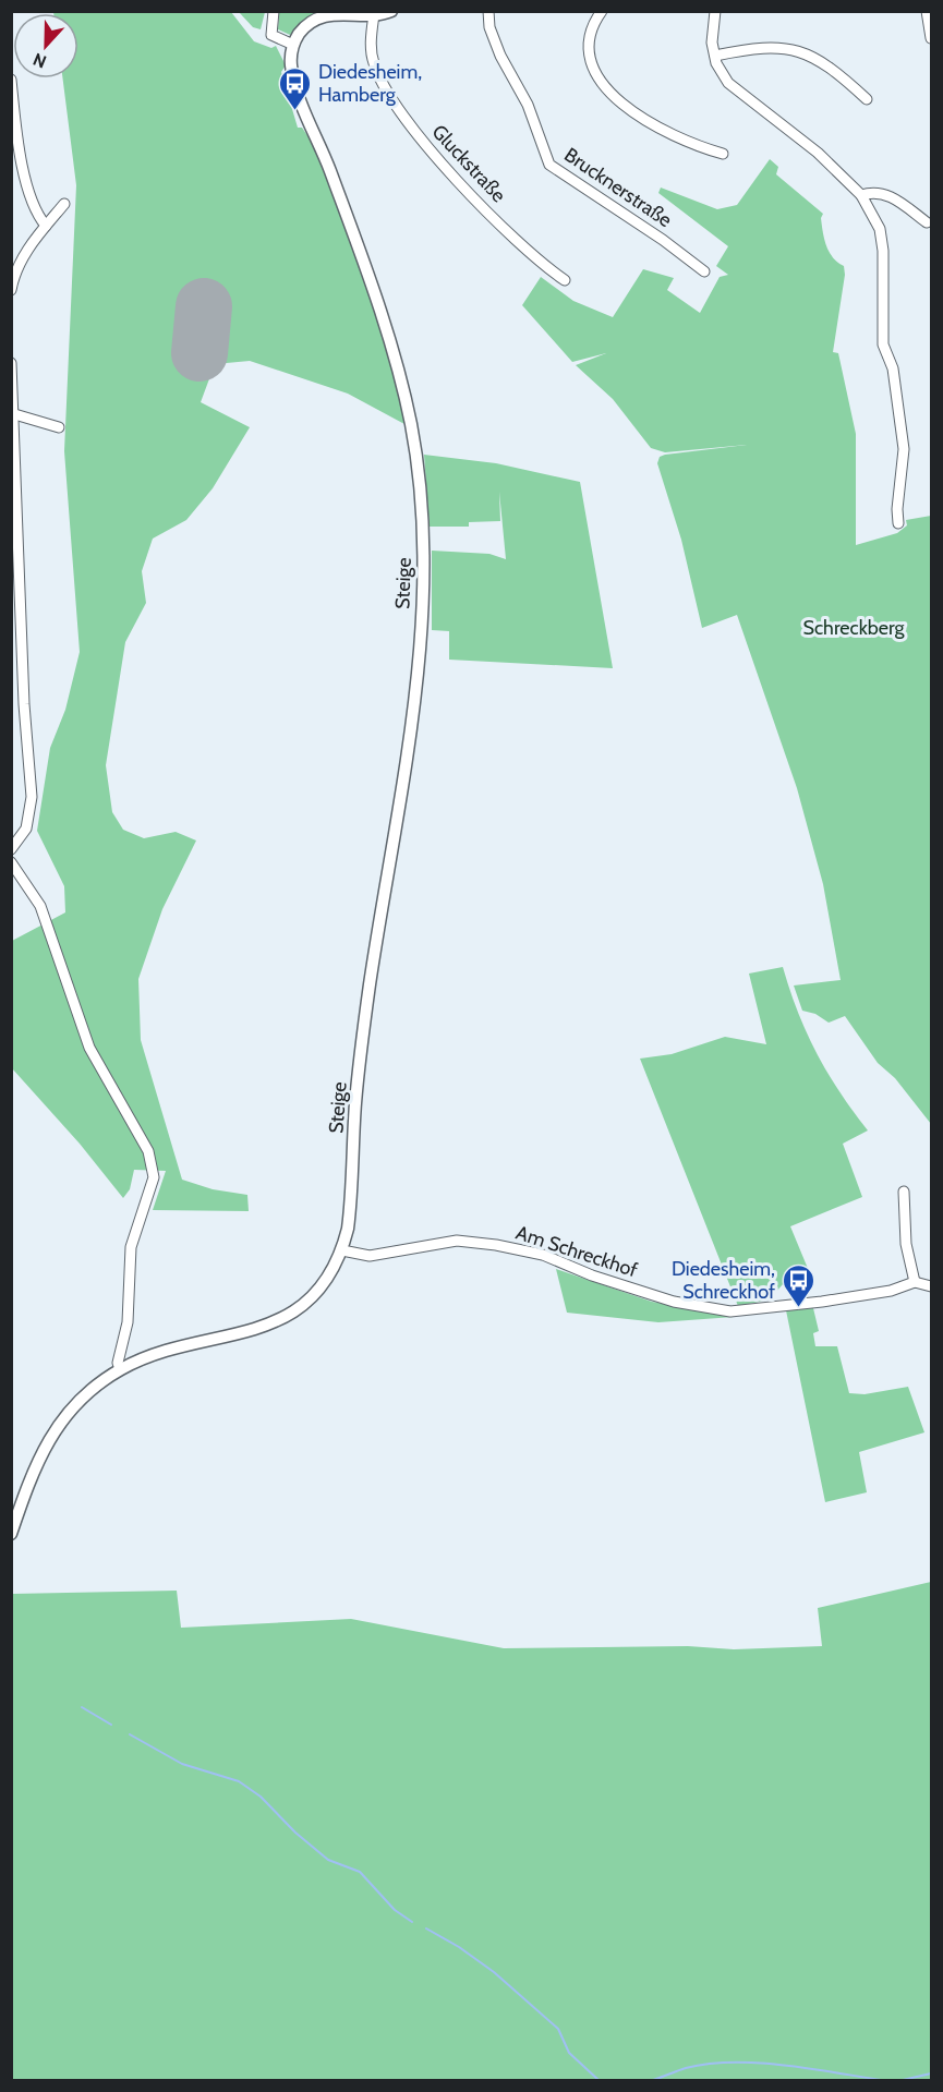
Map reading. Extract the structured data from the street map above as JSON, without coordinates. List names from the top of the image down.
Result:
{
  "streets": {
    "street": [
      "Gluckstraße",
      "Brucknerstraße",
      "Steige",
      "Am Schreckhof"
    ]
  },
  "crossings": [
    ["Steige", "Am Schreckhof"]
  ],
  "parks": ["Schreckberg"],
  "places": {
    "bus stop": ["Diedesheim, Hamberg", "Diedesheim, Schreckhof"]
  },
  "north": "bottom"
}
